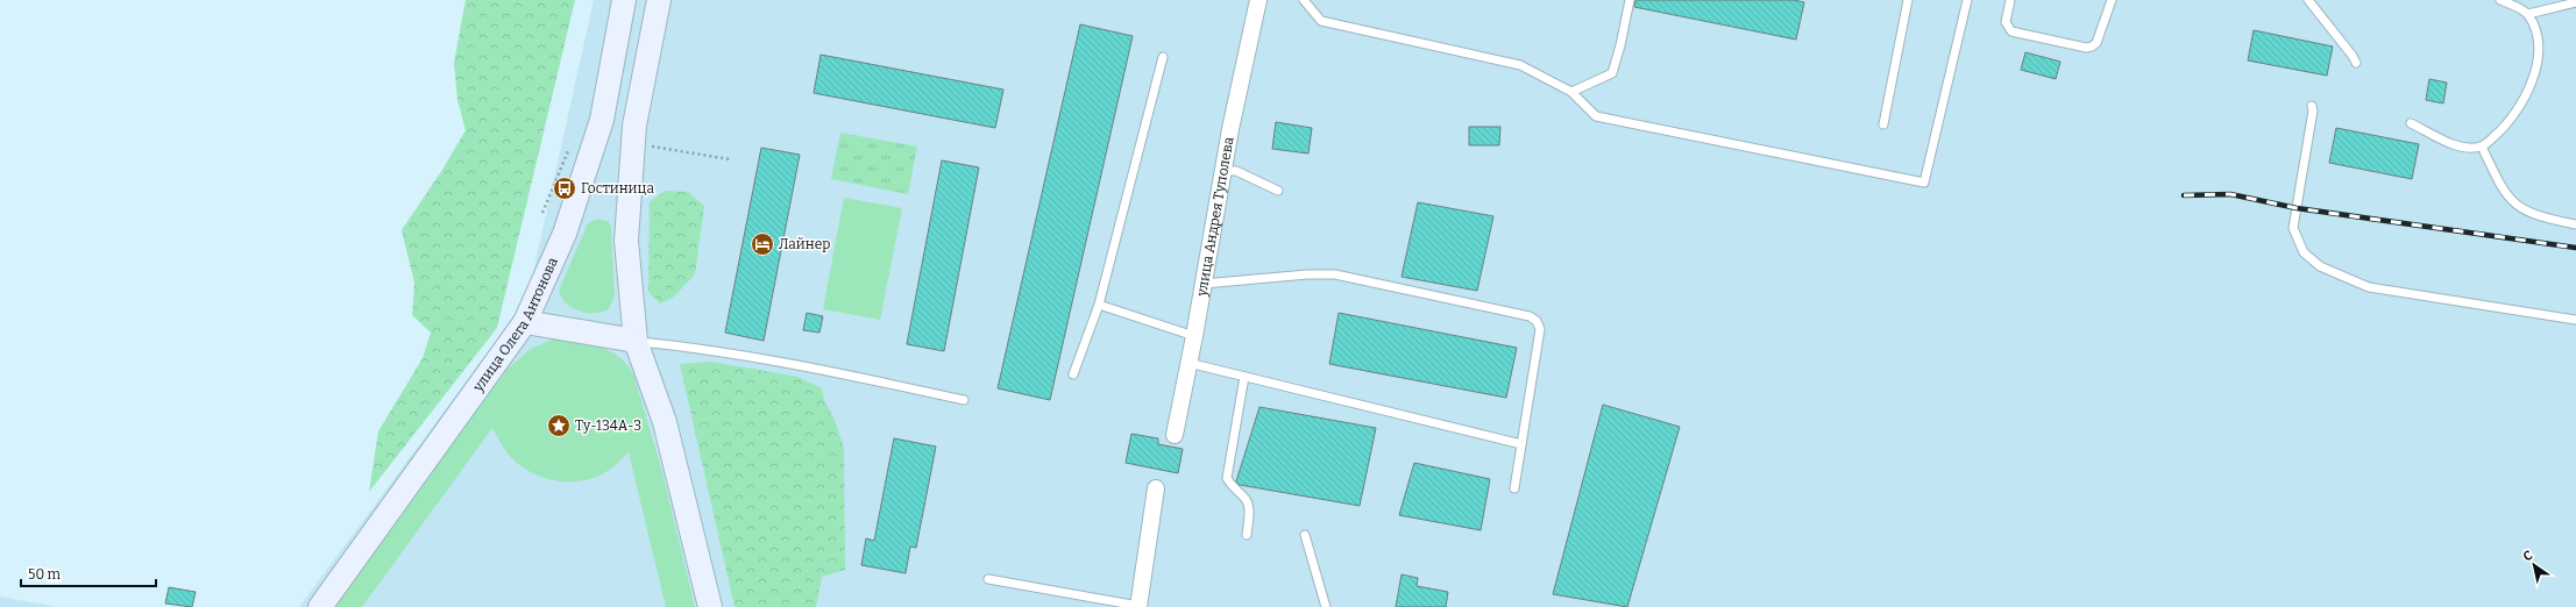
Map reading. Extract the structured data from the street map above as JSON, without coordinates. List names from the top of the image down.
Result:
{
  "streets": {
    "street": ["улица Андрея Туполева", "улица Олега Антонова"]
  },
  "places": {
    "bus stop": ["Гостиница"],
    "hotel": ["Лайнер"],
    "place": ["Ту-134А-3"]
  },
  "scale_bar": "50 m",
  "north": "top left"
}
